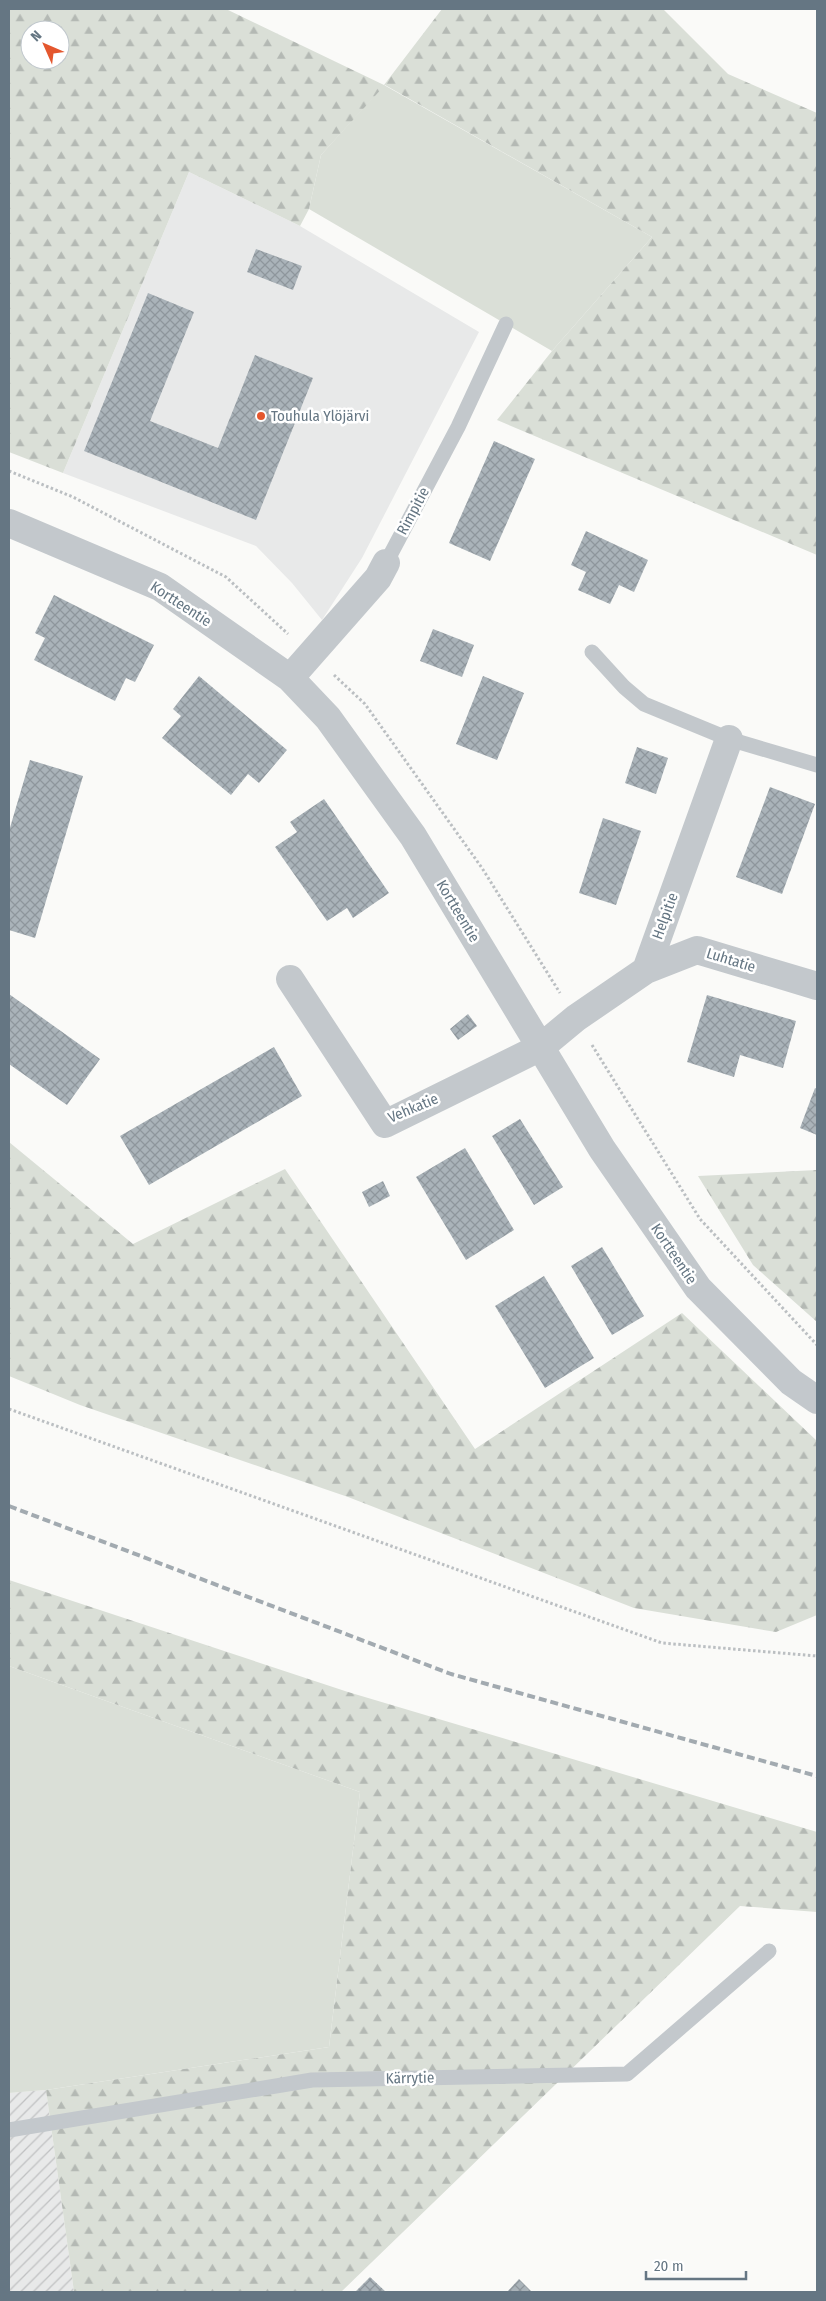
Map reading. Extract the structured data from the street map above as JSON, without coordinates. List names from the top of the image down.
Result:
{
  "streets": {
    "street": [
      "Rimpitie",
      "Kortteentie",
      "Helpitie",
      "Luhtatie",
      "Vehkatie"
    ],
    "lane": ["Kärrytie"]
  },
  "crossings": [
    ["Rimpitie", "Kortteentie"],
    ["Kortteentie", "Vehkatie"],
    ["Helpitie", "Luhtatie"]
  ],
  "places": ["Touhula Ylöjärvi"],
  "scale_bar": "20 m",
  "north": "top left"
}
